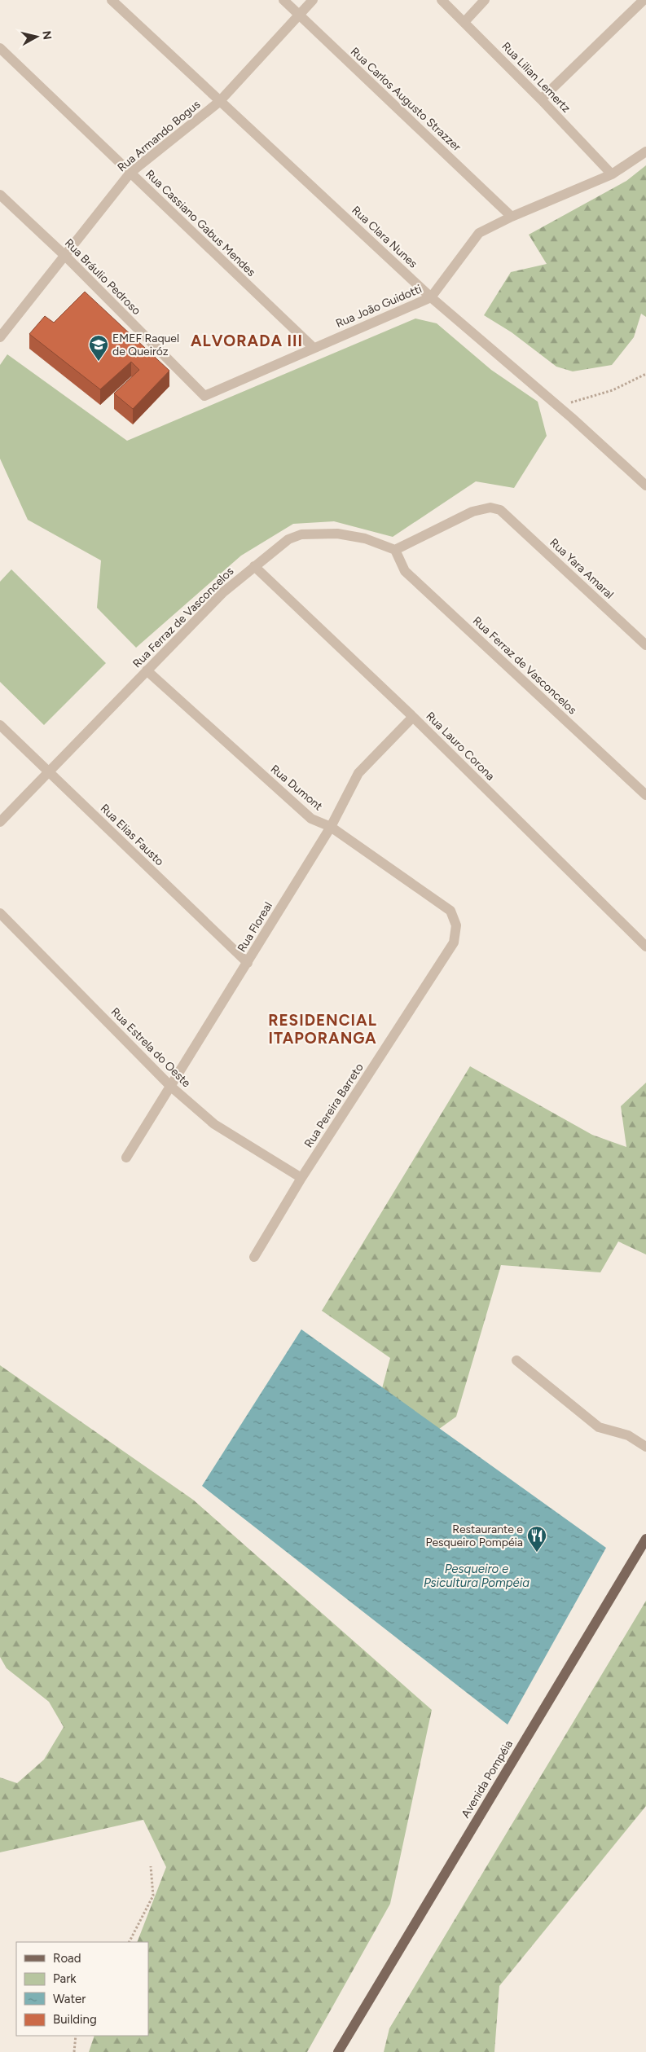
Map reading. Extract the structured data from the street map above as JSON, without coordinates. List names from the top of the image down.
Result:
{
  "streets": {
    "main road": ["Avenida Pompéia"],
    "street": [
      "Rua Lilian Lemertz",
      "Rua Carlos Augusto Strazzer",
      "Rua Armando Bogus",
      "Rua Cassiano Gabus Mendes",
      "Rua Clara Nunes",
      "Rua Bráulio Pedroso",
      "Rua João Guidotti",
      "Rua Yara Amaral",
      "Rua Ferraz de Vasconcelos",
      "Rua Lauro Corona",
      "Rua Dumont",
      "Rua Elias Fausto",
      "Rua Floreal",
      "Rua Estrela do Oeste",
      "Rua Pereira Barreto"
    ]
  },
  "crossings": [
    ["Rua Lilian Lemertz", "Rua João Guidotti"],
    ["Rua Carlos Augusto Strazzer", "Rua Armando Bogus"],
    ["Rua Carlos Augusto Strazzer", "Rua João Guidotti"],
    ["Rua Armando Bogus", "Rua Cassiano Gabus Mendes"],
    ["Rua Armando Bogus", "Rua Clara Nunes"],
    ["Rua Armando Bogus", "Rua Bráulio Pedroso"],
    ["Rua Cassiano Gabus Mendes", "Rua João Guidotti"],
    ["Rua Clara Nunes", "Rua João Guidotti"],
    ["Rua Bráulio Pedroso", "Rua João Guidotti"],
    ["Rua Yara Amaral", "Rua Ferraz de Vasconcelos"],
    ["Rua Ferraz de Vasconcelos", "Rua Lauro Corona"],
    ["Rua Ferraz de Vasconcelos", "Rua Dumont"],
    ["Rua Ferraz de Vasconcelos", "Rua Elias Fausto"],
    ["Rua Lauro Corona", "Rua Floreal"],
    ["Rua Dumont", "Rua Floreal"],
    ["Rua Dumont", "Rua Pereira Barreto"],
    ["Rua Elias Fausto", "Rua Floreal"],
    ["Rua Floreal", "Rua Estrela do Oeste"],
    ["Rua Estrela do Oeste", "Rua Pereira Barreto"]
  ],
  "districts": ["ALVORADA III", "RESIDENCIAL ITAPORANGA"],
  "water": ["Pesqueiro e Psicultura Pompéia"],
  "places": {
    "school or university": ["EMEF Raquel de Queiróz"],
    "restaurant": ["Restaurante e Pesqueiro Pompéia"]
  },
  "legend": [
    "Road",
    "Park",
    "Water",
    "Building"
  ],
  "north": "right"
}
